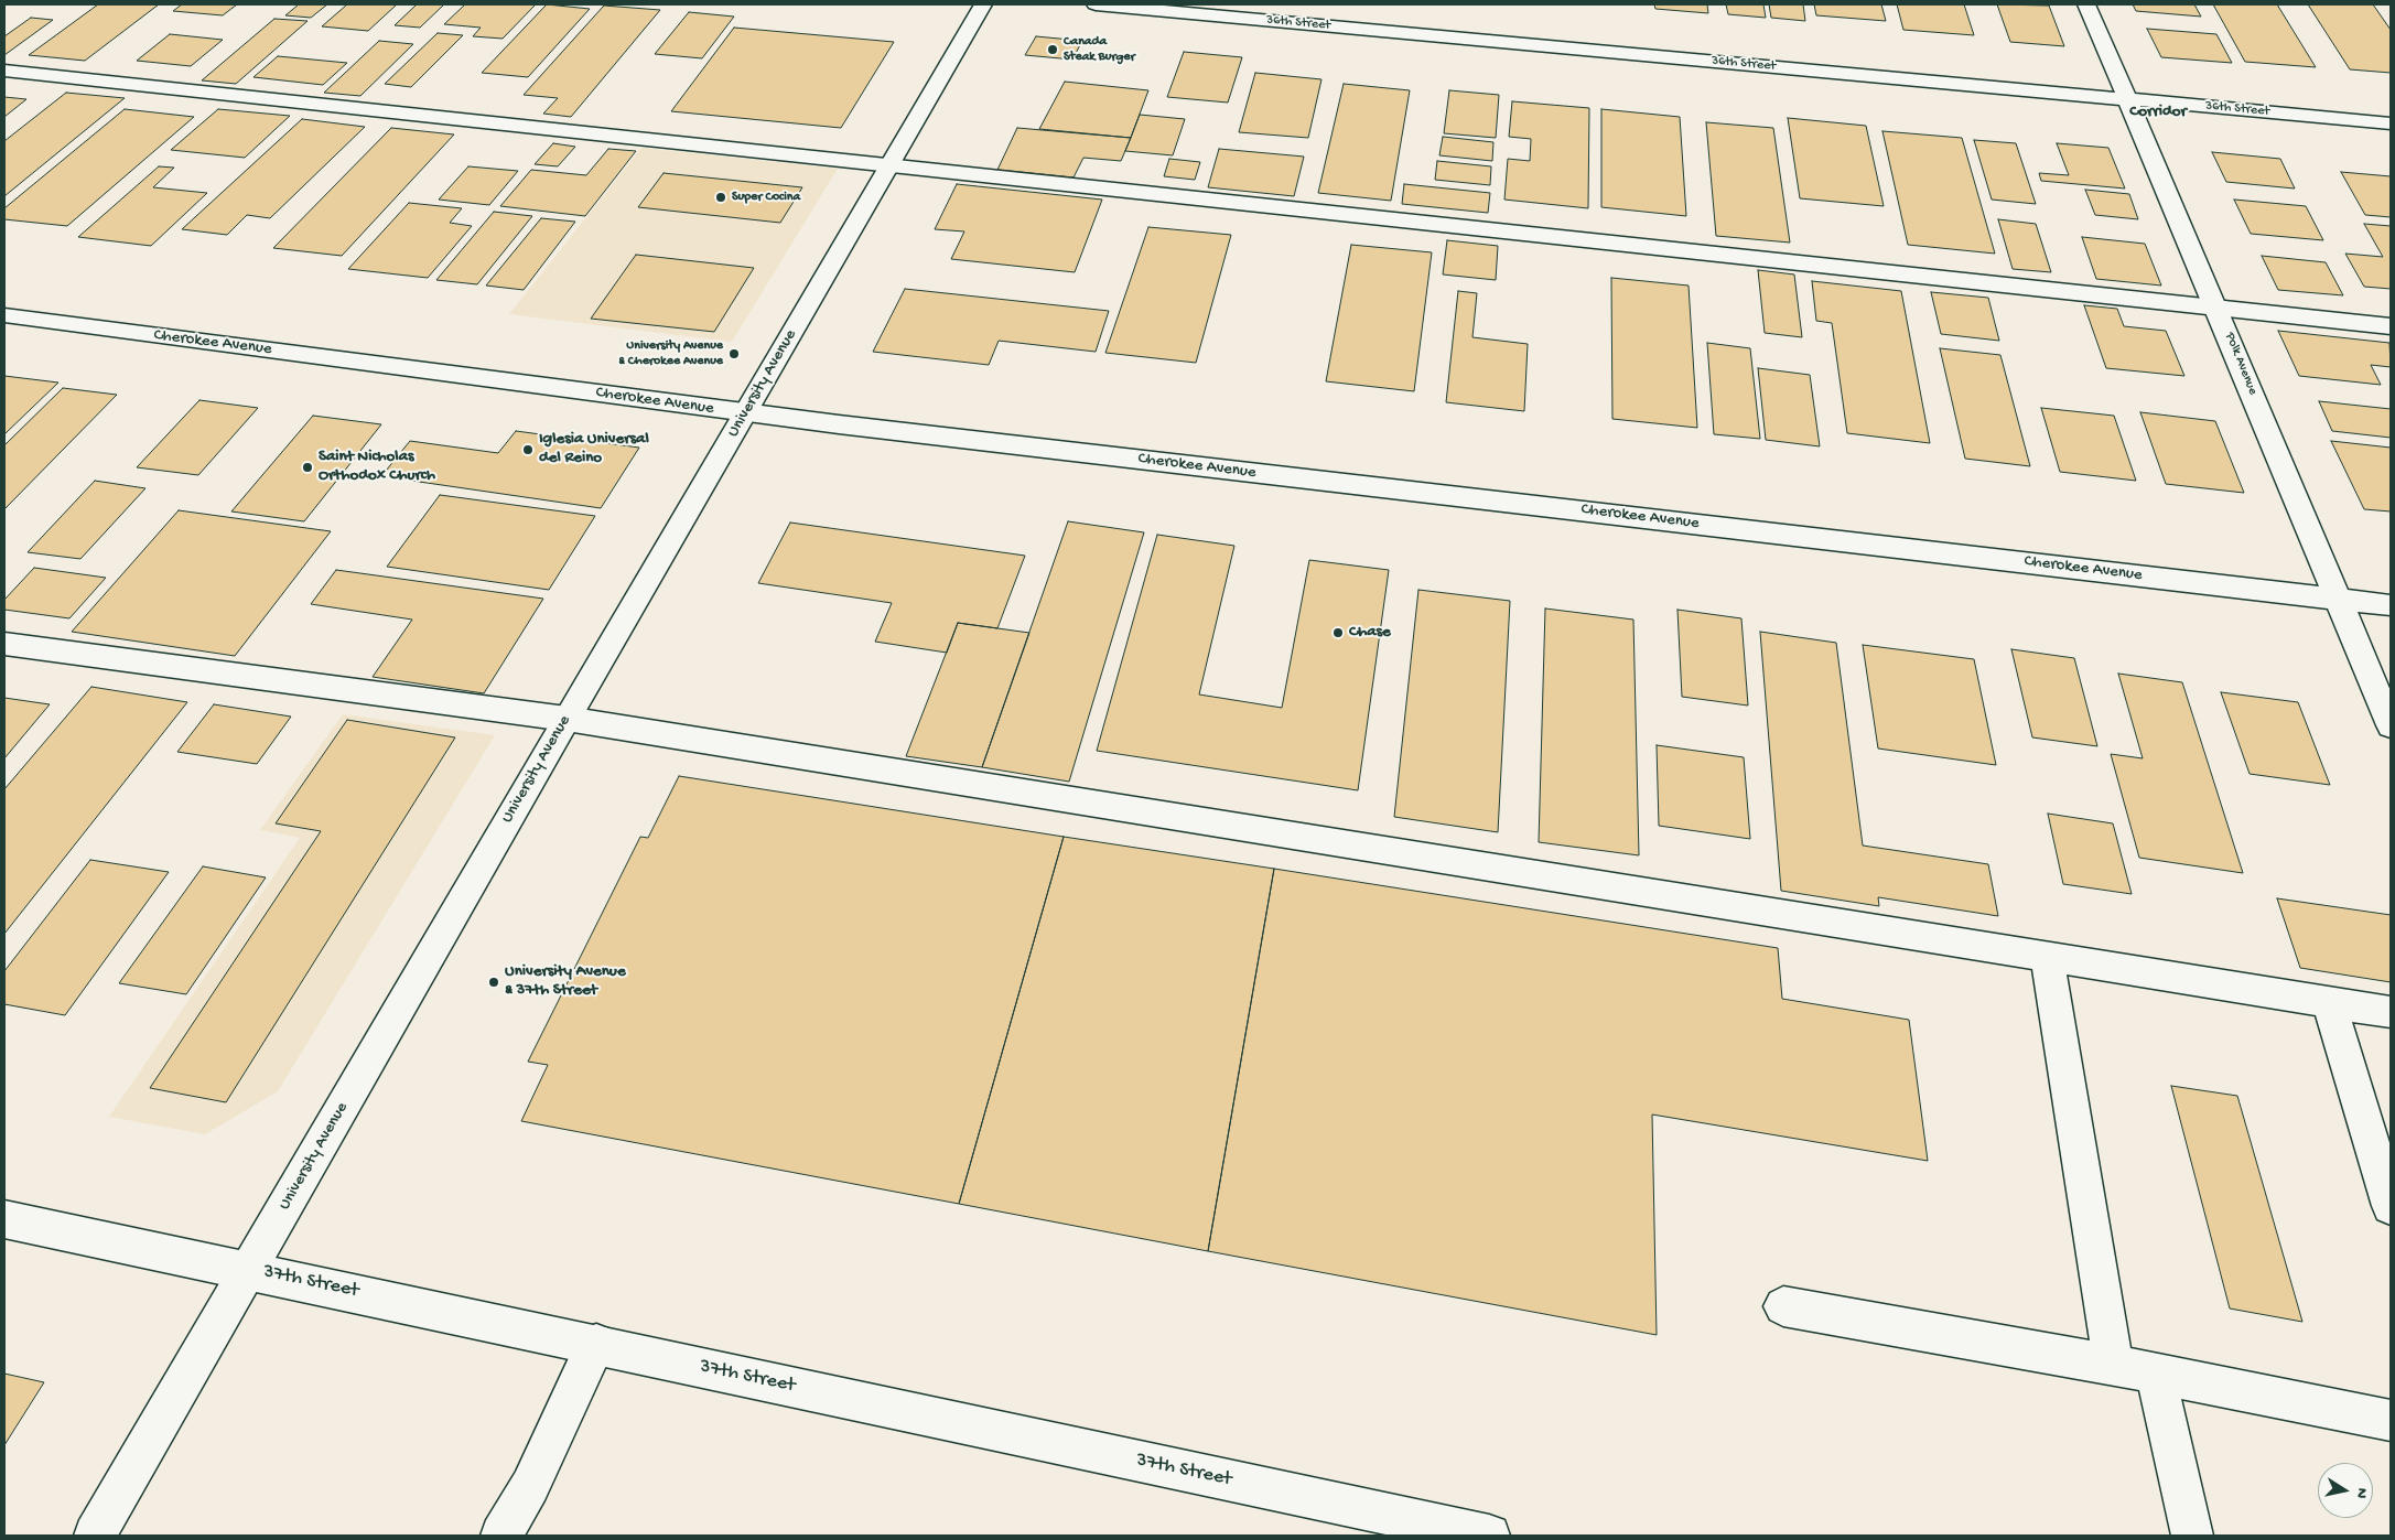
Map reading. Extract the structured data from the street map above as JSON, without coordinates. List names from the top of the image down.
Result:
{
  "streets": {
    "street": [
      "36th Street",
      "Cherokee Avenue",
      "Polk Avenue",
      "University Avenue",
      "37th Street"
    ]
  },
  "crossings": [
    ["36th Street", "Polk Avenue"],
    ["Cherokee Avenue", "Polk Avenue"],
    ["Cherokee Avenue", "University Avenue"],
    ["University Avenue", "37th Street"]
  ],
  "districts": ["Corridor"],
  "places": [
    "Canada Steak Burger",
    "Super Cocina",
    "University Avenue & Cherokee Avenue",
    "Iglesia Universal del Reino",
    "Saint Nicholas Orthodox Church",
    "Chase",
    "University Avenue & 37th Street"
  ],
  "north": "right"
}
